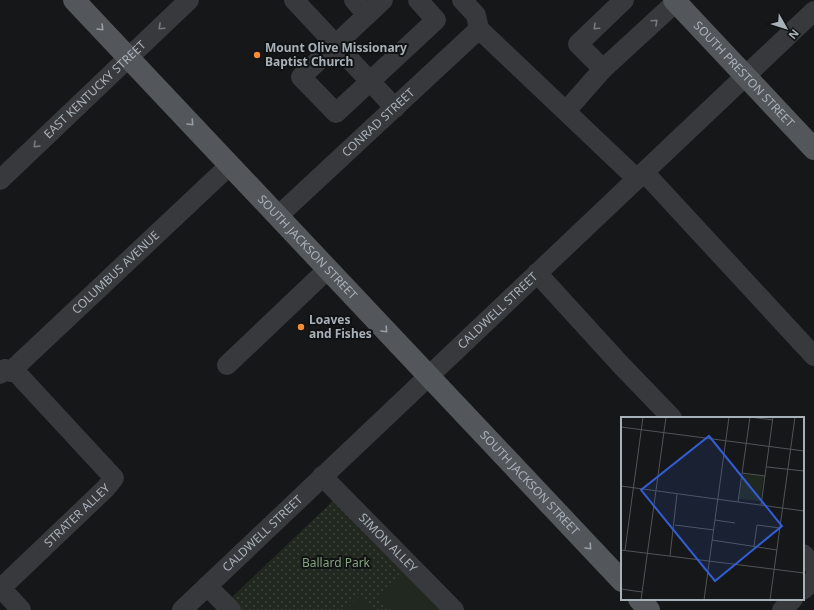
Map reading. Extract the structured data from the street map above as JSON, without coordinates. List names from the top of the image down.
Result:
{
  "streets": {
    "main road": ["SOUTH PRESTON STREET", "SOUTH JACKSON STREET"],
    "street": [
      "EAST KENTUCKY STREET",
      "CONRAD STREET",
      "COLUMBUS AVENUE",
      "CALDWELL STREET",
      "STRATER ALLEY",
      "SIMON ALLEY"
    ]
  },
  "crossings": [
    ["SOUTH PRESTON STREET", "CALDWELL STREET"],
    ["EAST KENTUCKY STREET", "SOUTH JACKSON STREET"],
    ["CONRAD STREET", "SOUTH JACKSON STREET"],
    ["SOUTH JACKSON STREET", "COLUMBUS AVENUE"],
    ["SOUTH JACKSON STREET", "CALDWELL STREET"],
    ["COLUMBUS AVENUE", "STRATER ALLEY"],
    ["CALDWELL STREET", "SIMON ALLEY"]
  ],
  "one_way": ["EAST KENTUCKY STREET", "SOUTH JACKSON STREET"],
  "parks": ["Ballard Park"],
  "places": ["Mount Olive Missionary Baptist Church", "Loaves and Fishes"],
  "north": "bottom right"
}
